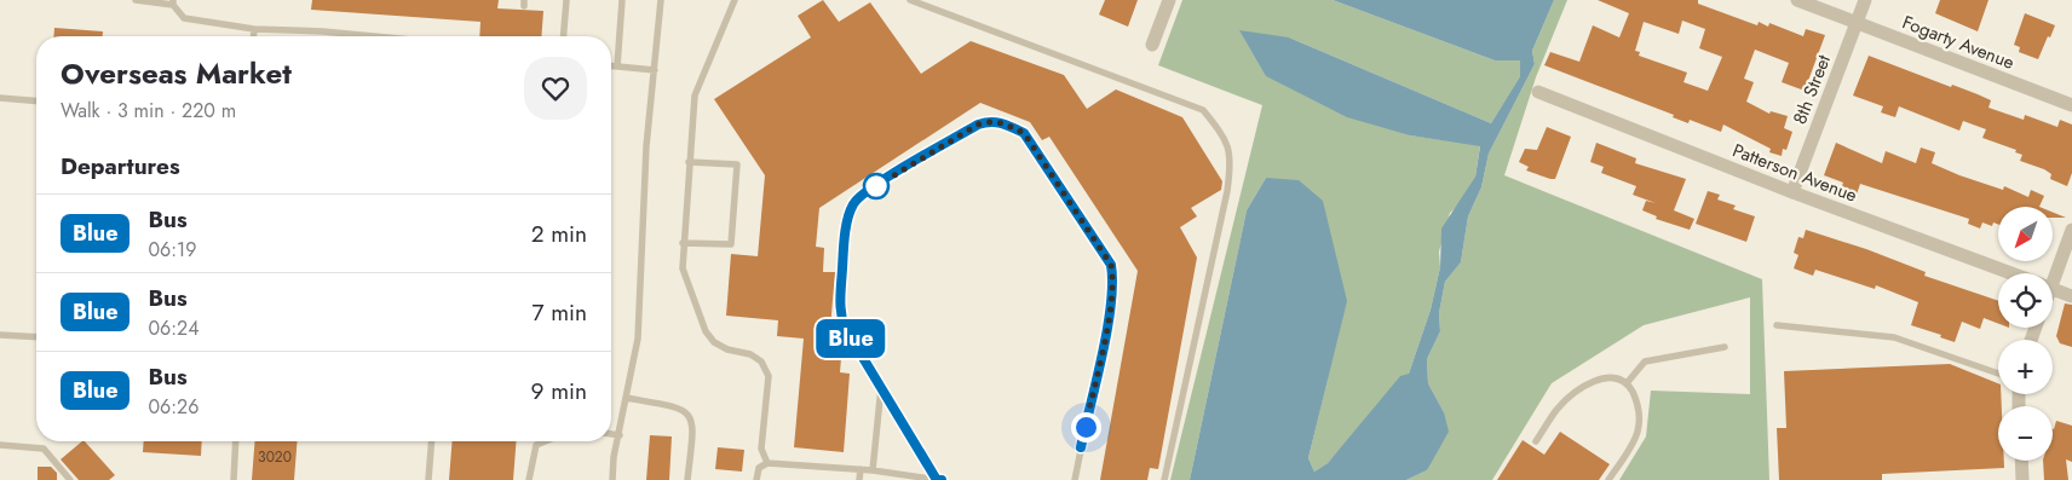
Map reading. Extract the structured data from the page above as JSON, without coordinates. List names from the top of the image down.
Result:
{
  "streets": {
    "street": ["Fogarty Avenue", "8th Street", "Patterson Avenue"]
  },
  "crossings": [
    ["Fogarty Avenue", "8th Street"],
    ["8th Street", "Patterson Avenue"]
  ],
  "lines": ["bus line Blue"],
  "house_numbers": ["3020"],
  "north": "bottom left",
  "page": {
    "on_map": "Blue",
    "heading": [
      ["Overseas Market", "Walk · 3 min · 220 m"],
      "Departures"
    ],
    "list": [
      {
        "mark": "Blue",
        "name": "Bus",
        "note": "06:19",
        "value": "2 min"
      },
      {
        "mark": "Blue",
        "name": "Bus",
        "note": "06:24",
        "value": "7 min"
      },
      {
        "mark": "Blue",
        "name": "Bus",
        "note": "06:26",
        "value": "9 min"
      }
    ],
    "map_buttons": ["+", "−"]
  }
}
